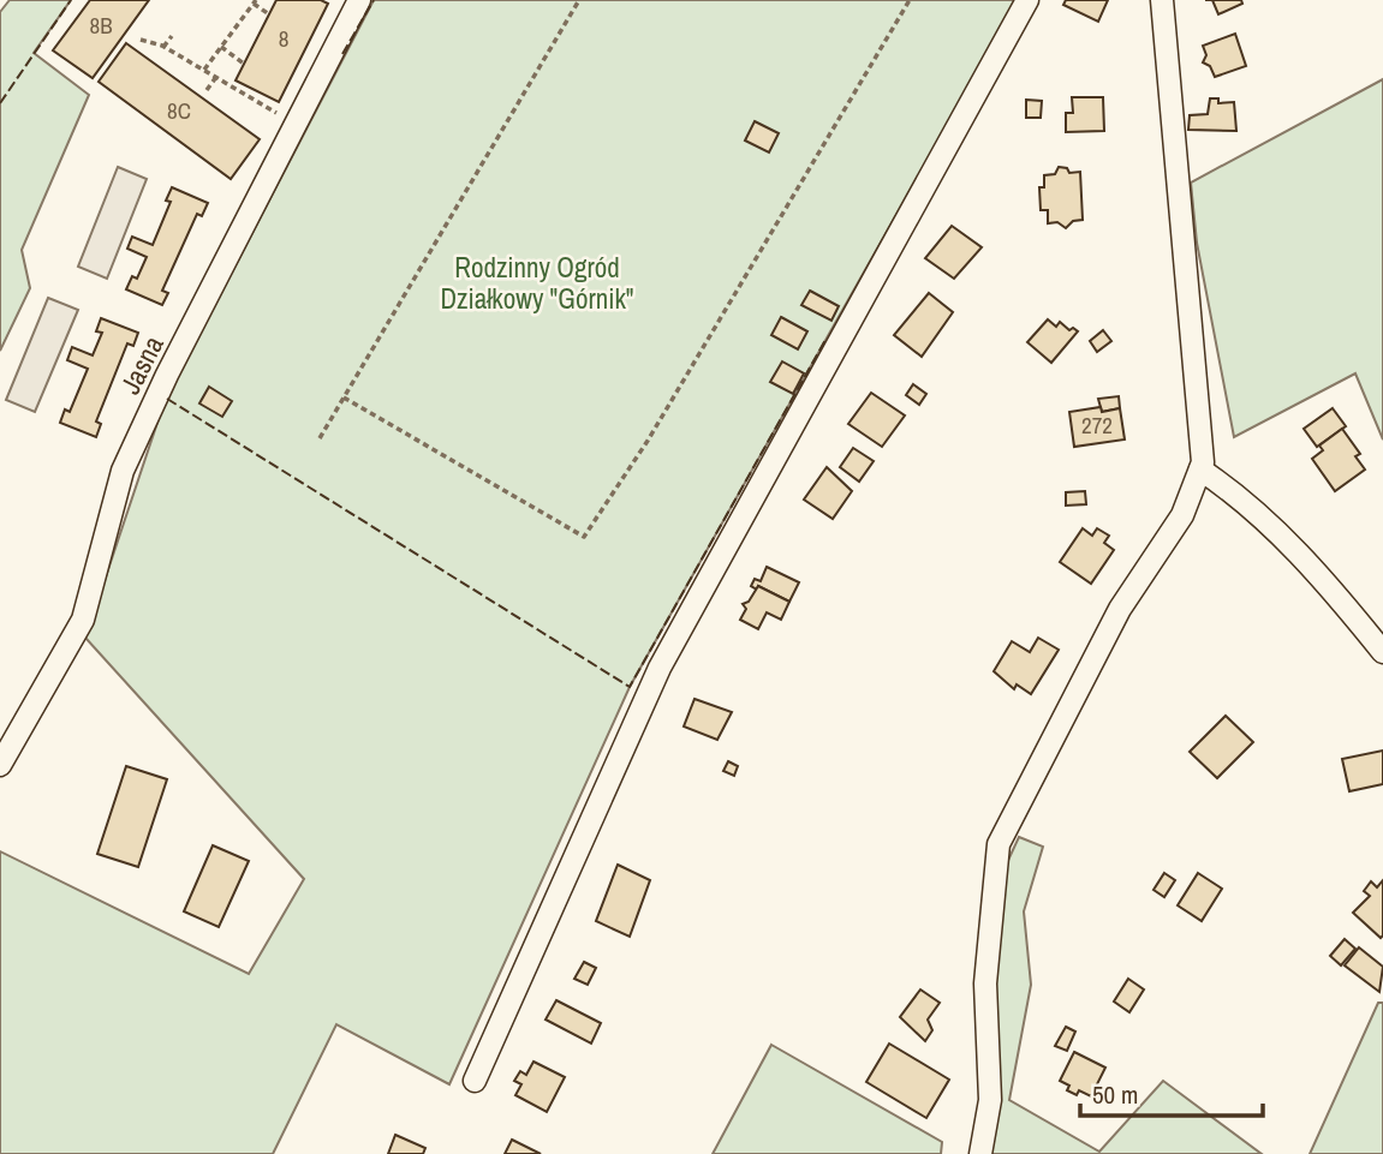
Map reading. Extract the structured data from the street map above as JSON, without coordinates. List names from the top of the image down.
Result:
{
  "streets": {
    "street": ["Jasna"]
  },
  "parks": ["Rodzinny Ogród Działkowy \"Górnik\""],
  "house_numbers": [
    "8B",
    "8",
    "8C",
    "272"
  ],
  "scale_bar": "50 m"
}
